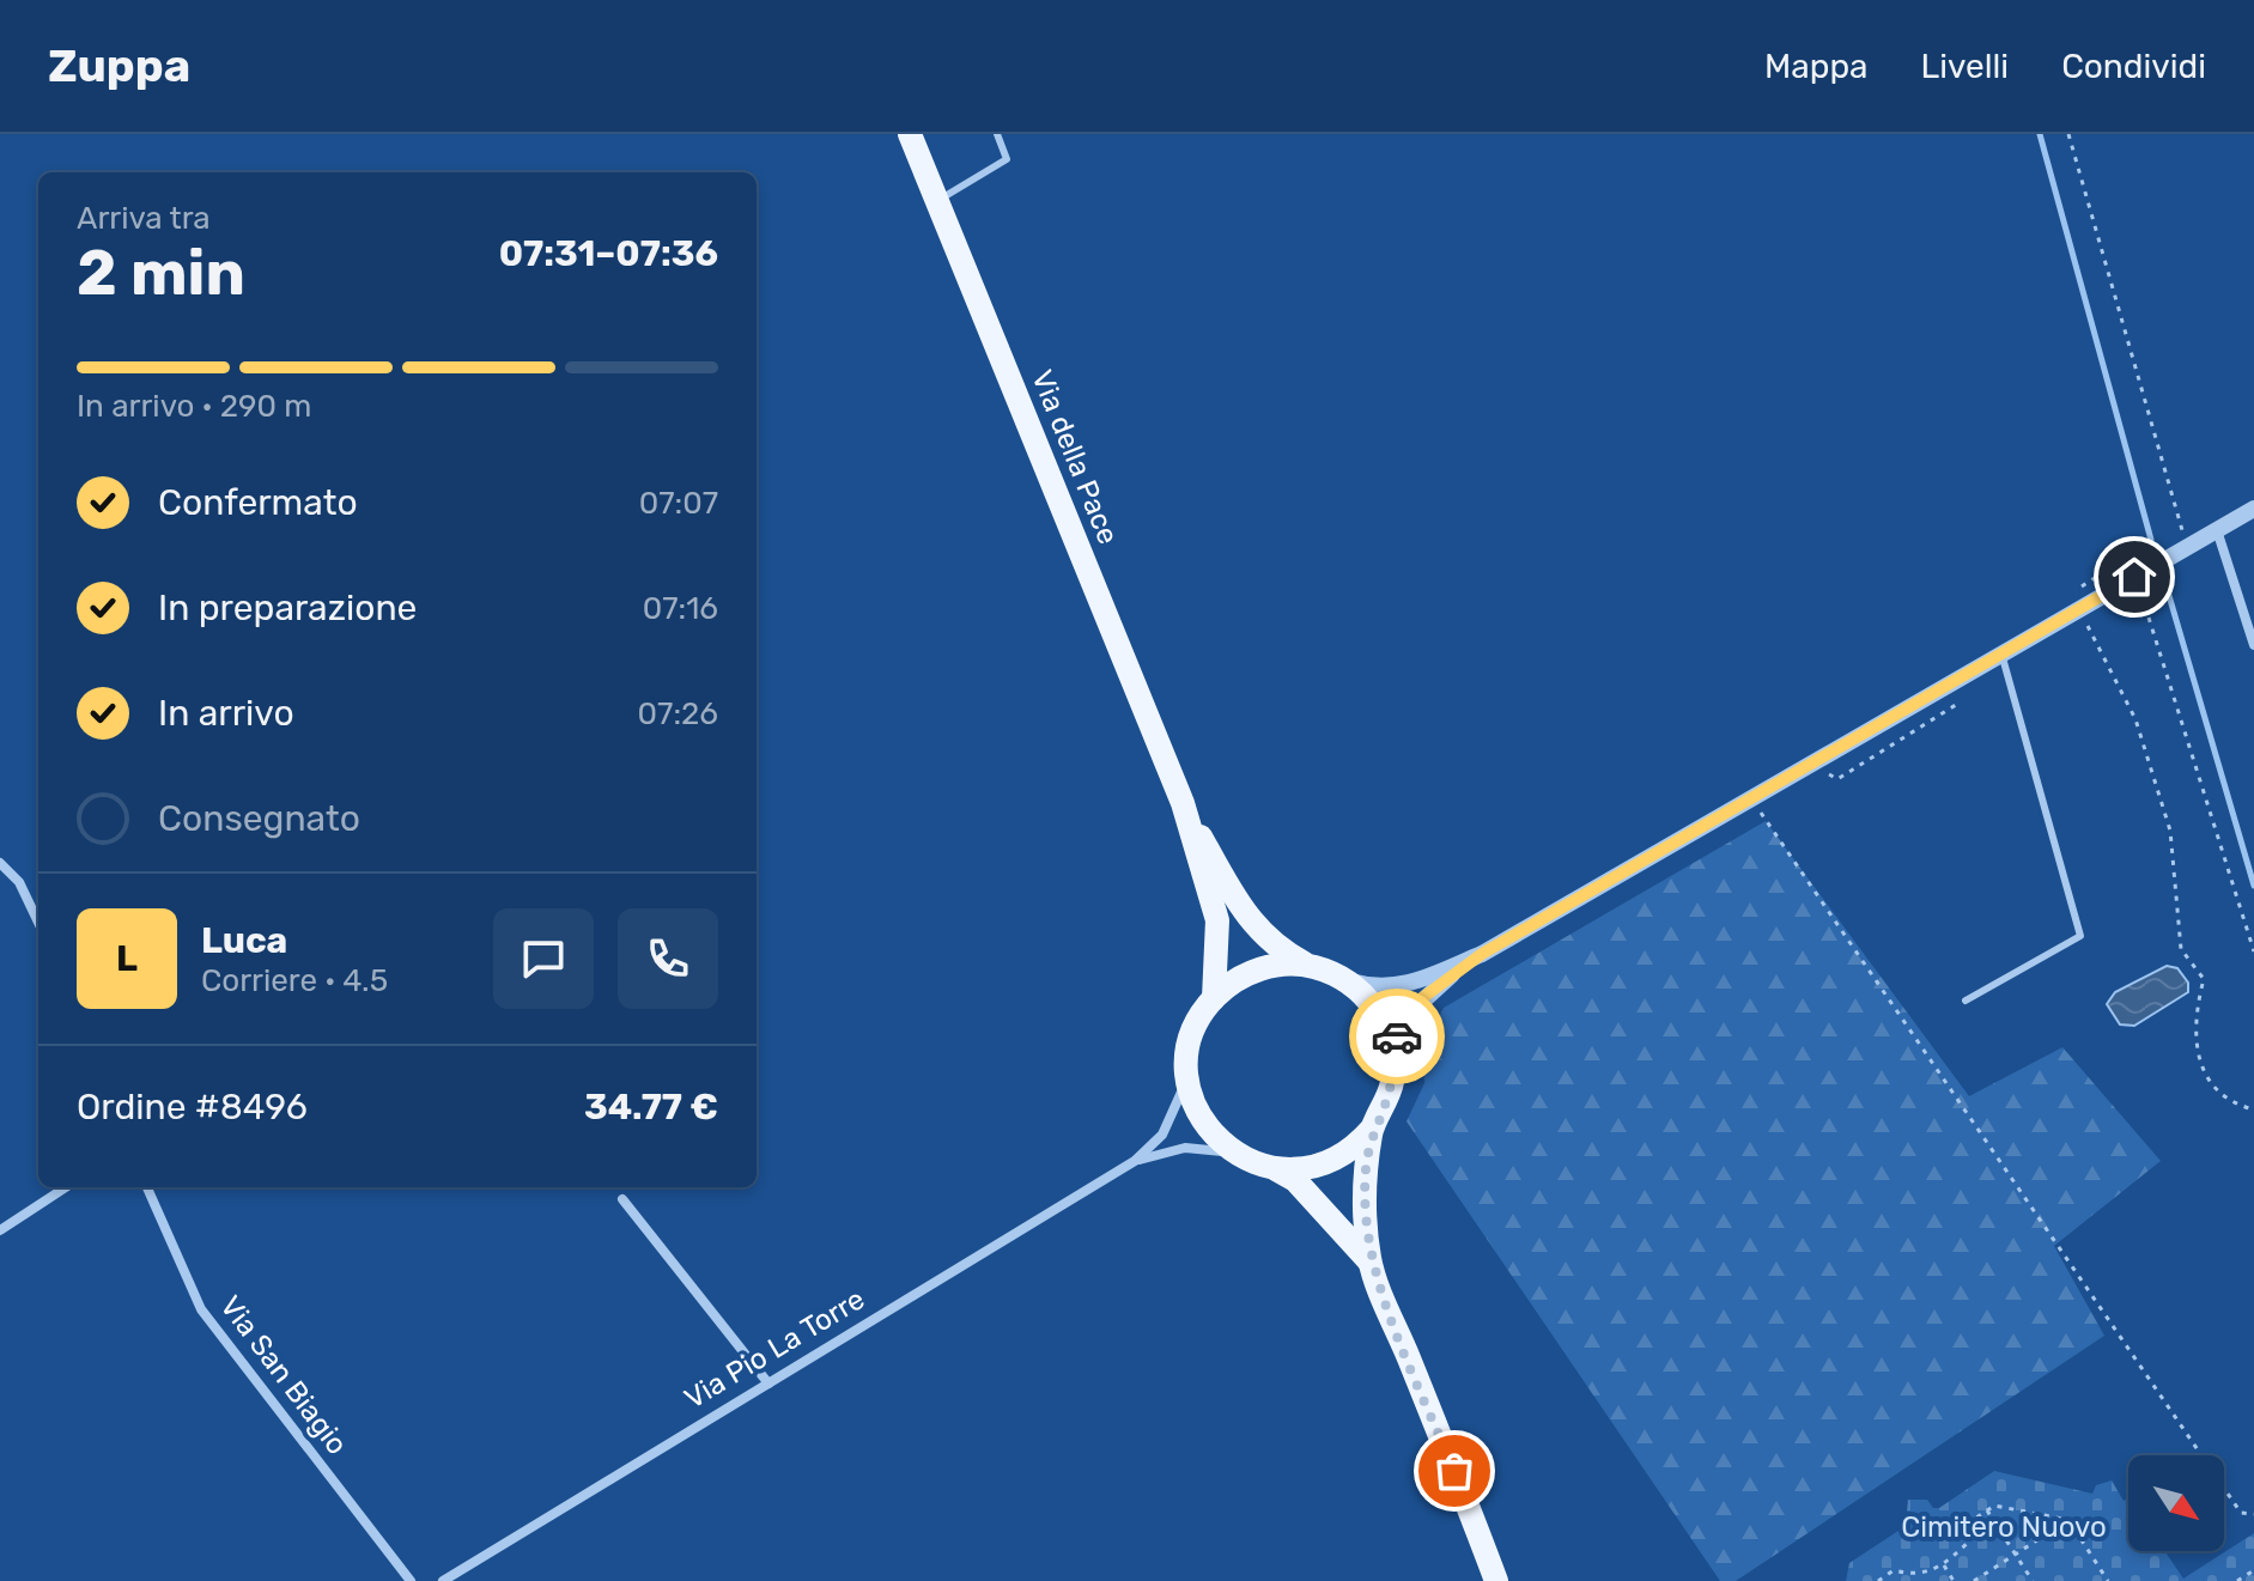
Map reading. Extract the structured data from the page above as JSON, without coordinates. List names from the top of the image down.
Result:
{
  "streets": {
    "main road": ["Via della Pace"],
    "street": ["Via Pio La Torre", "Via San Biagio"]
  },
  "crossings": [
    ["Via della Pace", "Via Pio La Torre"]
  ],
  "parks": ["Cimitero Nuovo"],
  "north": "bottom right",
  "page": {
    "header": "Zuppa",
    "nav": ["Mappa", "Livelli", "Condividi"],
    "heading": ["2 min", "Arriva tra", "07:31–07:36"],
    "panel": [
      "Luca",
      "Corriere · 4.5",
      "Ordine #8496",
      "34.77 €"
    ],
    "bar": "In arrivo · 290 m",
    "list": [
      ["Confermato", "07:07"],
      ["In preparazione", "07:16"],
      ["In arrivo", "07:26"],
      "Consegnato"
    ],
    "round": "L"
  }
}
